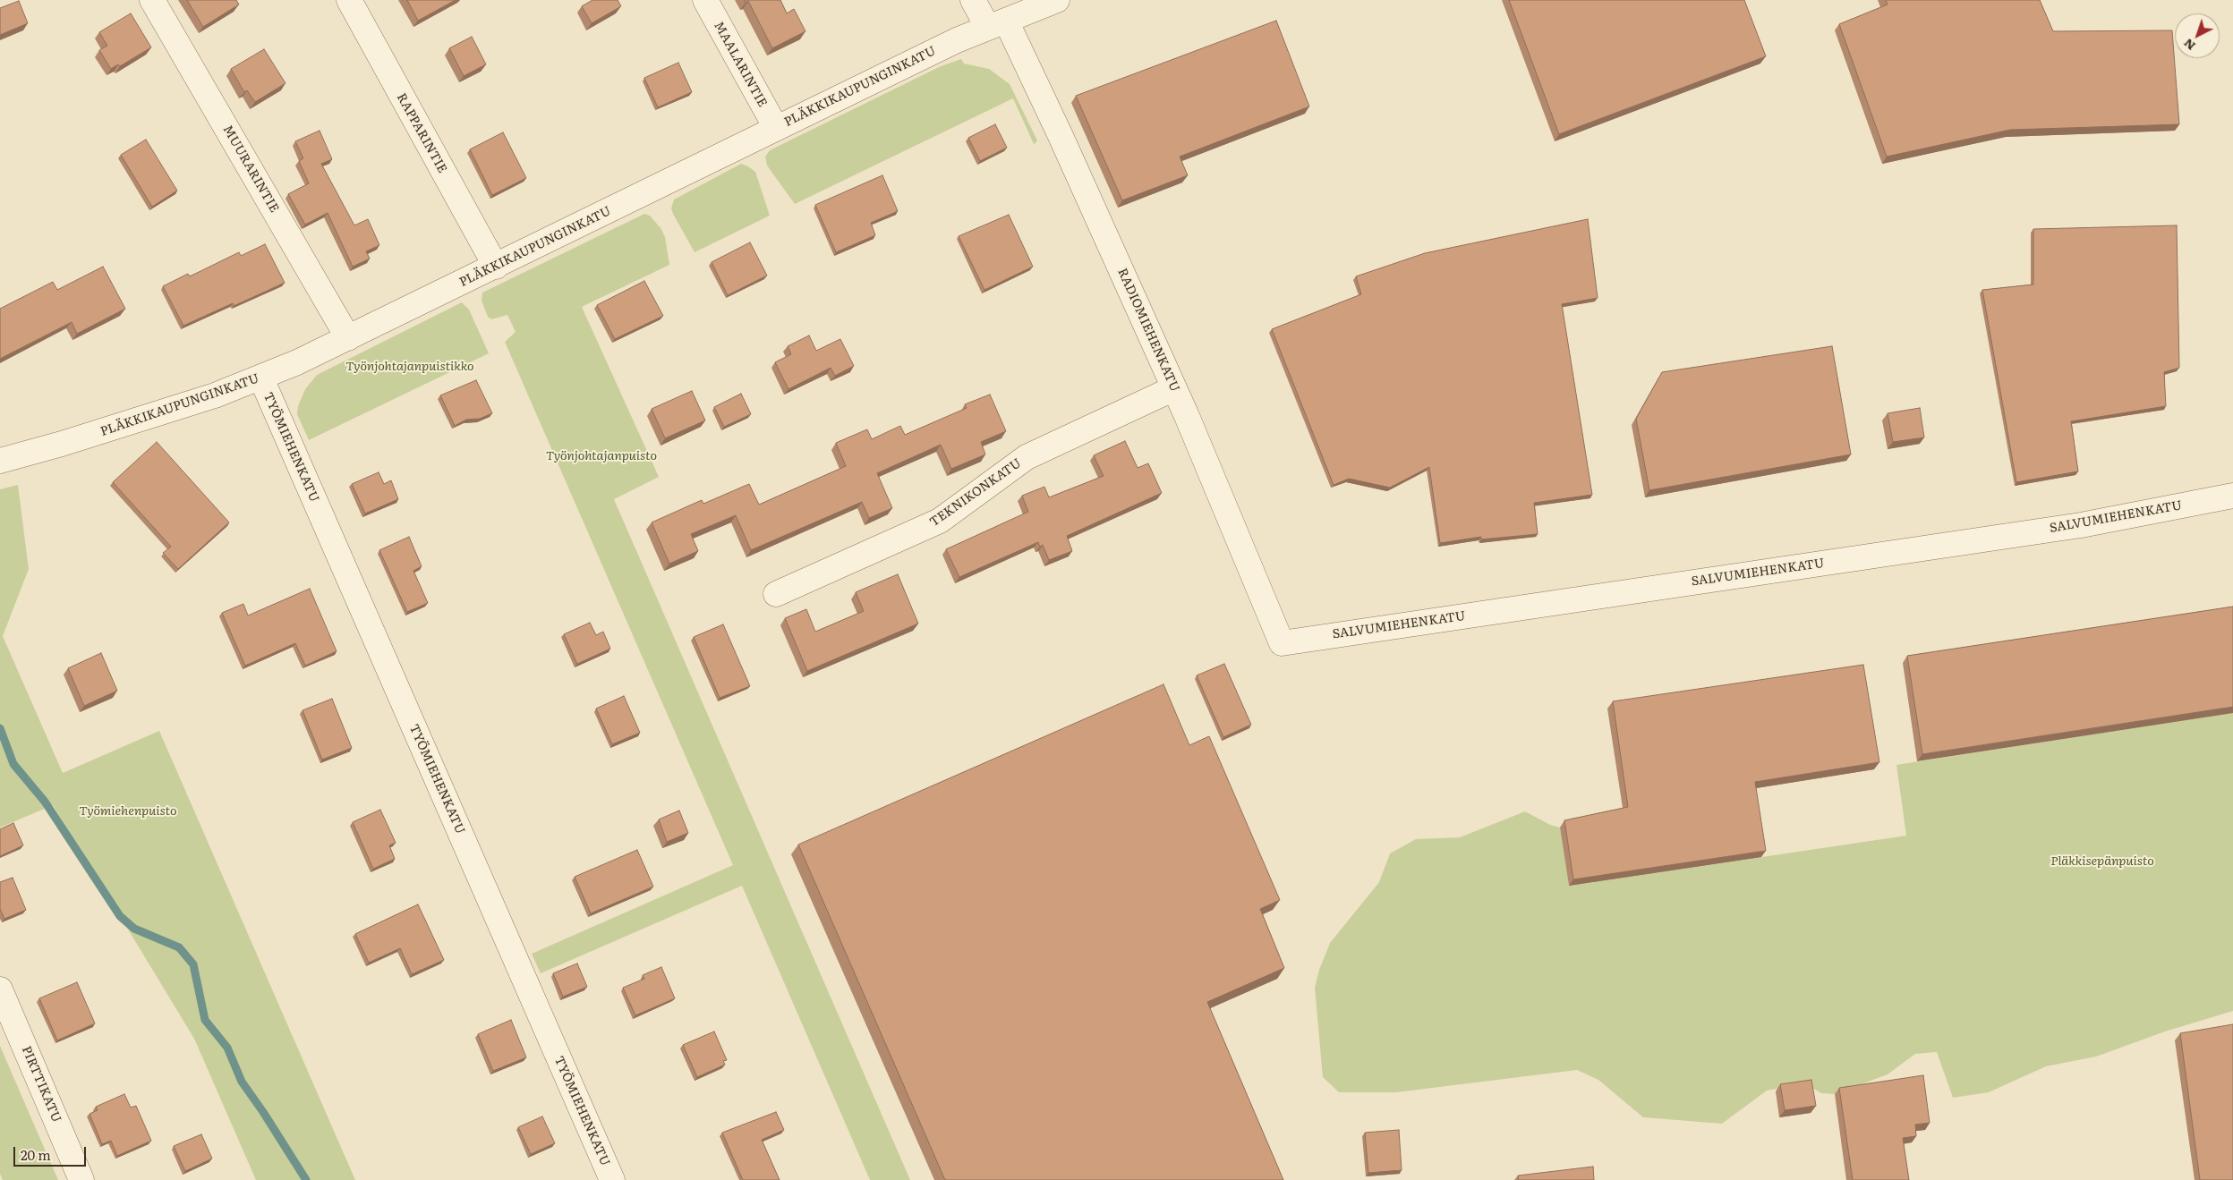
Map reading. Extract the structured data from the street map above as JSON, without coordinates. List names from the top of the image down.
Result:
{
  "streets": {
    "street": [
      "MAALARINTIE",
      "PLÄKKIKAUPUNGINKATU",
      "RAPPARINTIE",
      "MUURARINTIE",
      "RADIOMIEHENKATU",
      "TYÖMIEHENKATU",
      "TEKNIKONKATU",
      "SALVUMIEHENKATU",
      "PIRTTIKATU"
    ]
  },
  "crossings": [
    ["MAALARINTIE", "PLÄKKIKAUPUNGINKATU"],
    ["PLÄKKIKAUPUNGINKATU", "RAPPARINTIE"],
    ["PLÄKKIKAUPUNGINKATU", "MUURARINTIE"],
    ["PLÄKKIKAUPUNGINKATU", "RADIOMIEHENKATU"],
    ["PLÄKKIKAUPUNGINKATU", "TYÖMIEHENKATU"],
    ["RADIOMIEHENKATU", "TEKNIKONKATU"],
    ["RADIOMIEHENKATU", "SALVUMIEHENKATU"]
  ],
  "parks": [
    "Työnjohtajanpuistikko",
    "Työnjohtajanpuisto",
    "Työmiehenpuisto",
    "Pläkkisepänpuisto"
  ],
  "scale_bar": "20 m",
  "north": "bottom left"
}
